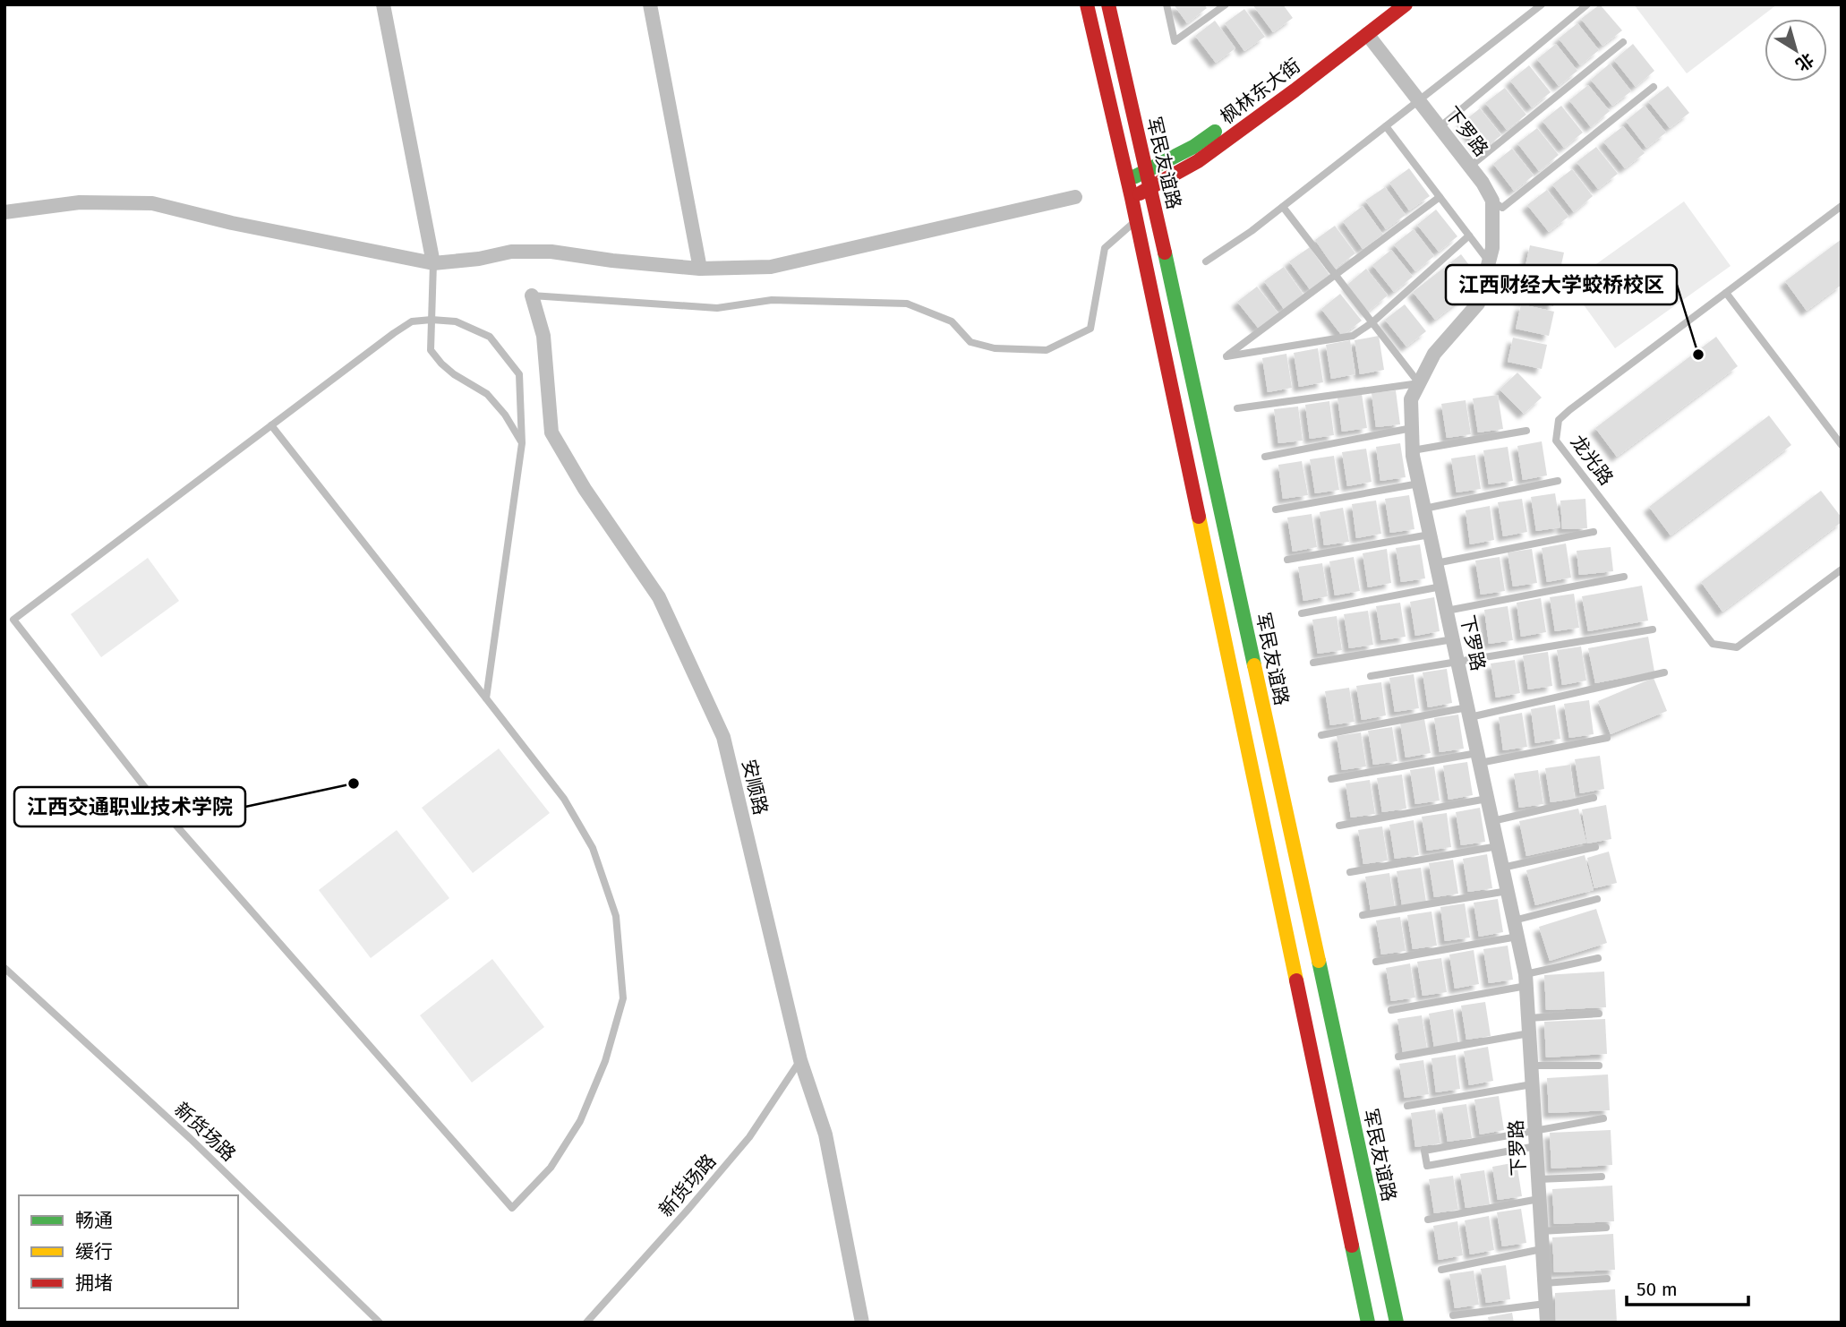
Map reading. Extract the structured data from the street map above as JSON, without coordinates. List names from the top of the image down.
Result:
{
  "streets": {
    "street": [
      "枫林东大街",
      "下罗路",
      "军民友谊路",
      "安顺路"
    ],
    "lane": ["龙光路", "新货场路"]
  },
  "crossings": [
    ["枫林东大街", "下罗路"],
    ["枫林东大街", "军民友谊路"],
    ["安顺路", "新货场路"]
  ],
  "places": ["江西财经大学蛟桥校区", "江西交通职业技术学院"],
  "legend": ["畅通", "缓行", "拥堵"],
  "scale_bar": "50 m",
  "north": "bottom right"
}
